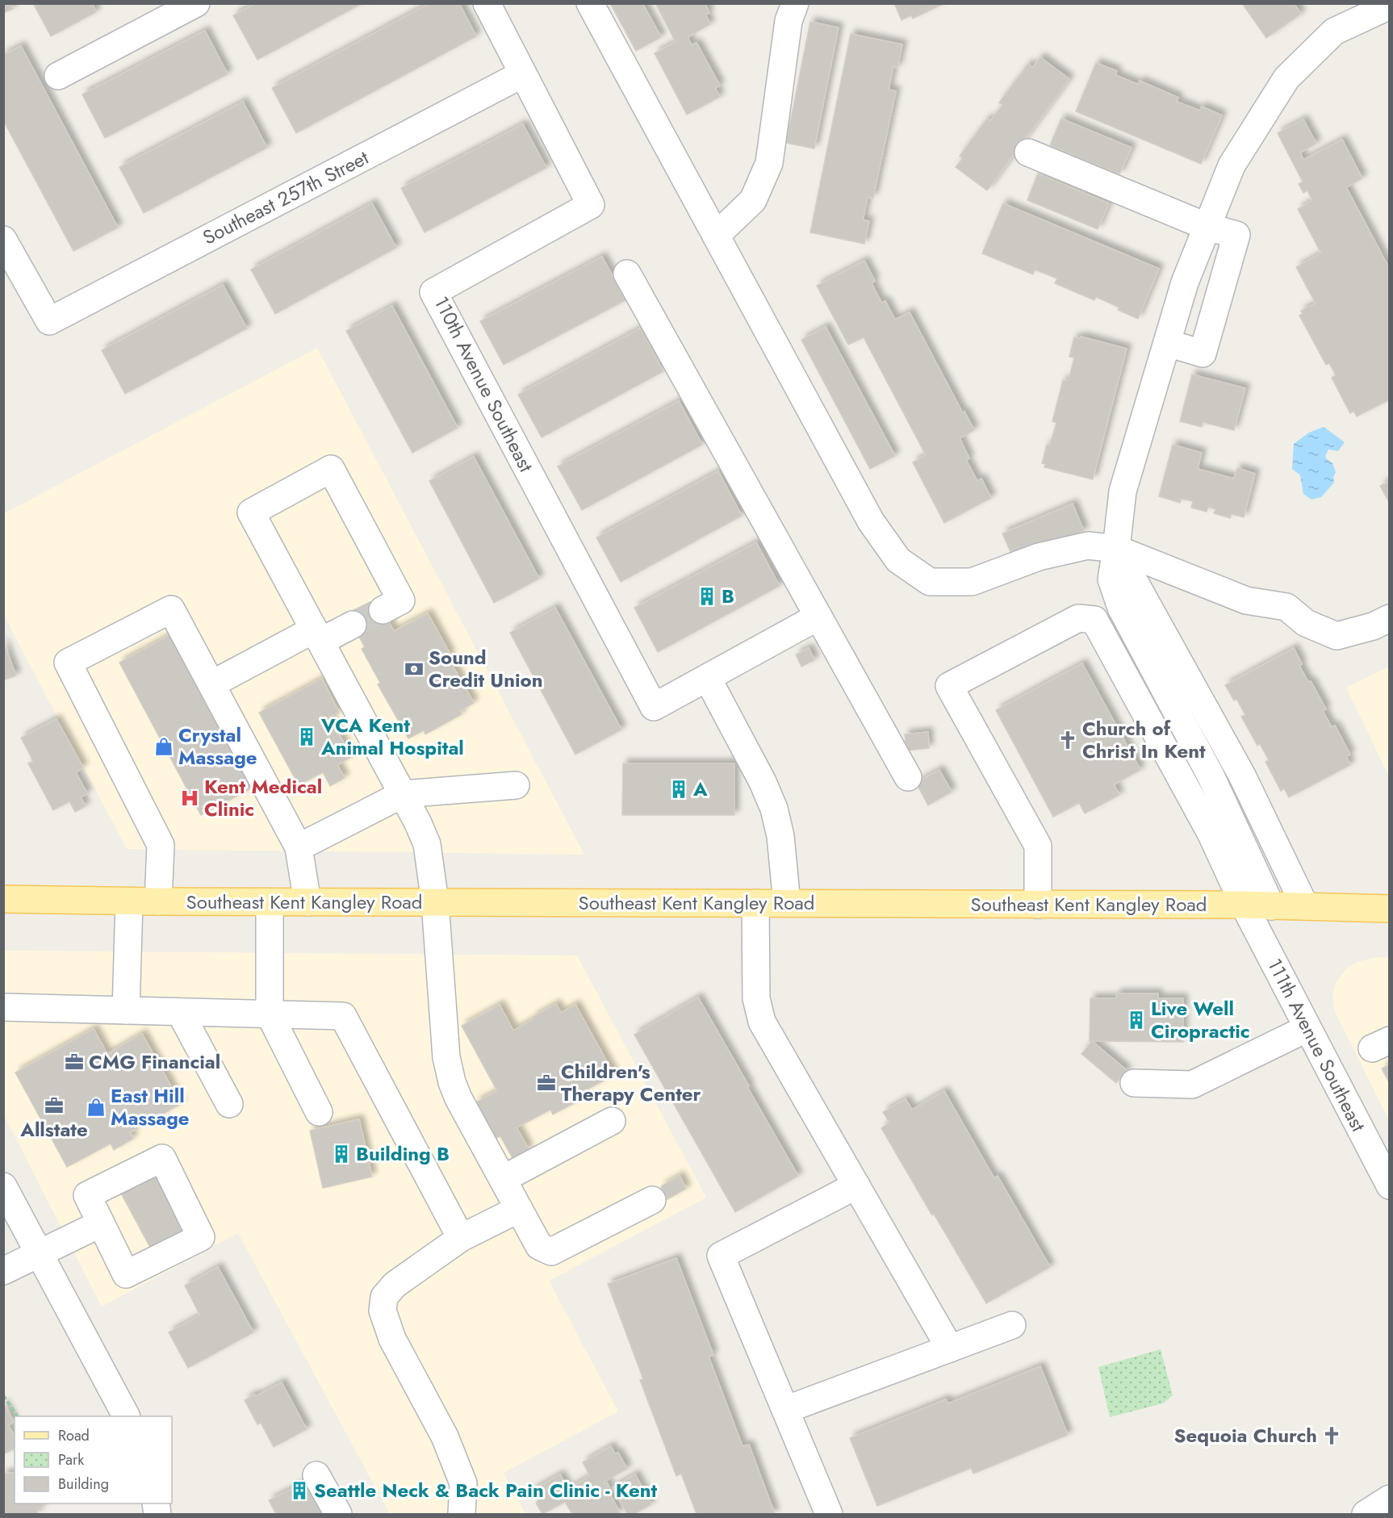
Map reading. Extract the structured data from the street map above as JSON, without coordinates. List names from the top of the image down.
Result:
{
  "streets": {
    "main road": ["Southeast Kent Kangley Road"],
    "street": ["Southeast 257th Street", "110th Avenue Southeast", "111th Avenue Southeast"]
  },
  "crossings": [
    ["Southeast 257th Street", "110th Avenue Southeast"],
    ["Southeast Kent Kangley Road", "111th Avenue Southeast"]
  ],
  "places": {
    "building": [
      "B",
      "VCA Kent Animal Hospital",
      "A",
      "Live Well Ciropractic",
      "Building B",
      "Seattle Neck & Back Pain Clinic - Kent"
    ],
    "bank": ["Sound Credit Union"],
    "church": ["Church of Christ In Kent", "Sequoia Church"],
    "shop": ["Crystal Massage", "East Hill Massage"],
    "hospital": ["Kent Medical Clinic"],
    "office": ["CMG Financial", "Children's Therapy Center", "Allstate"]
  },
  "legend": ["Road", "Park", "Building"]
}
